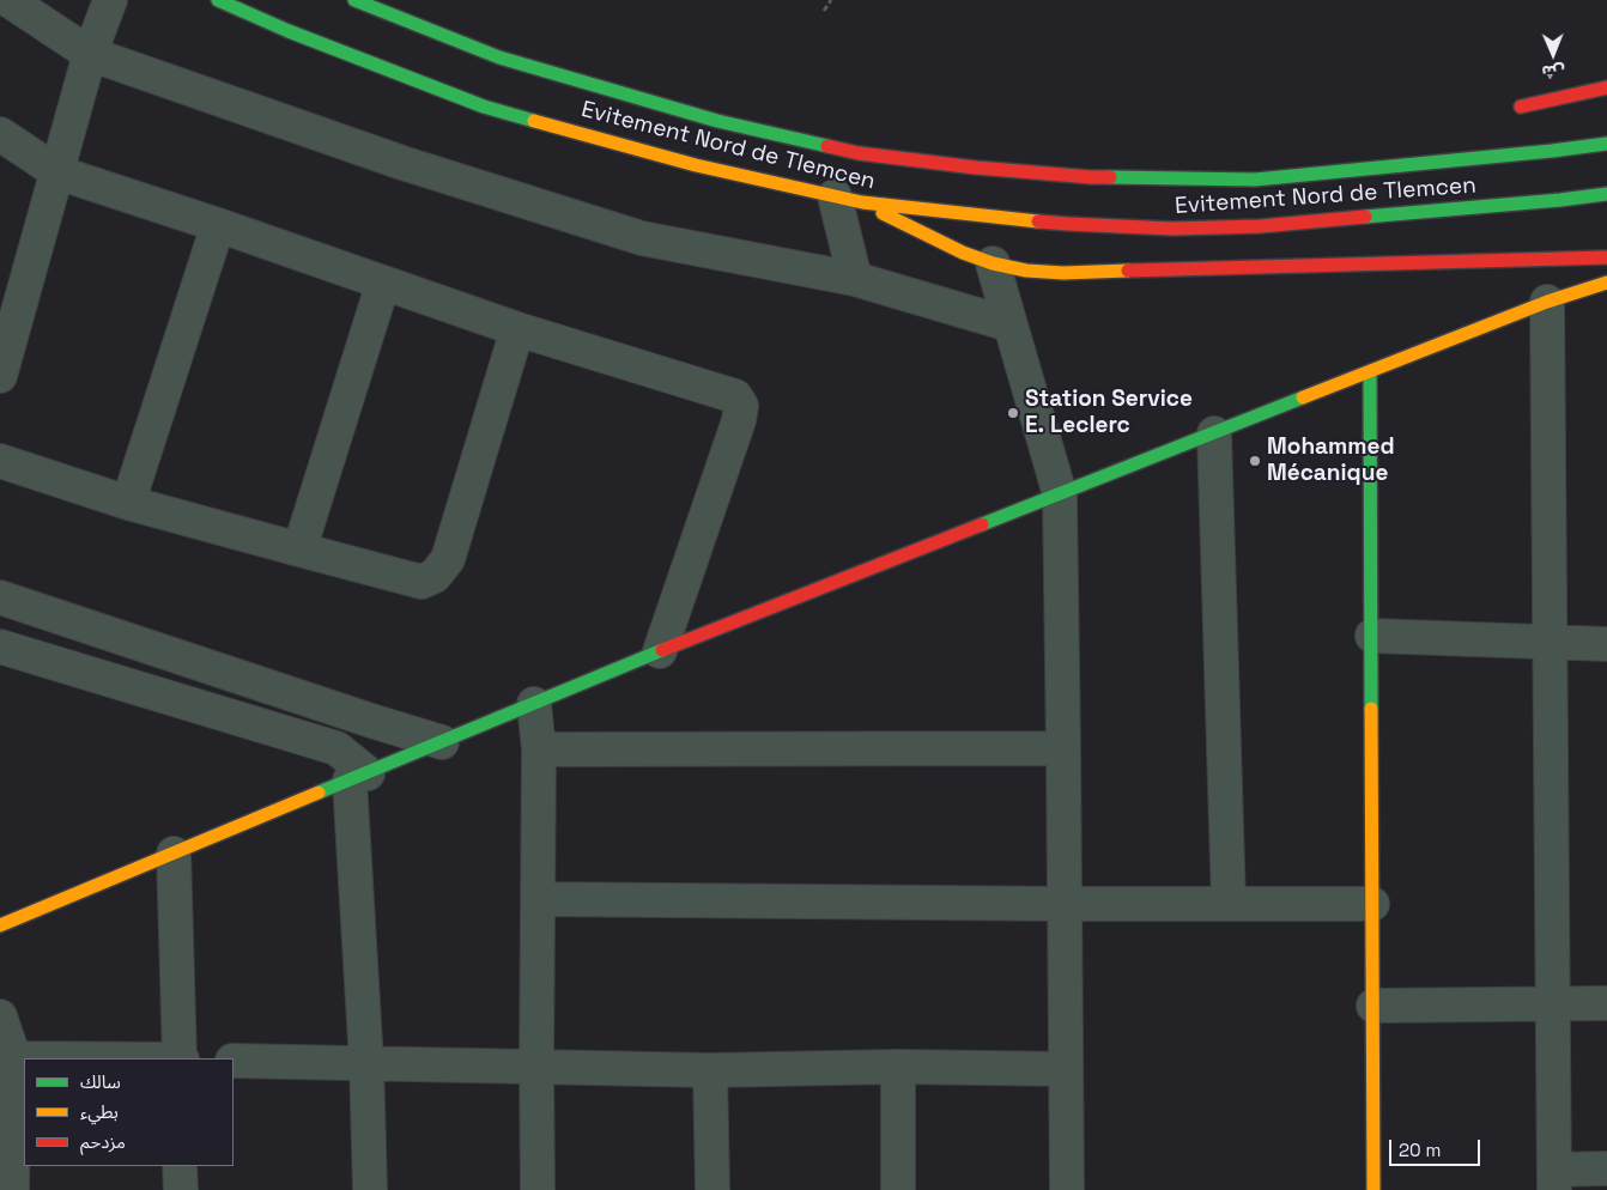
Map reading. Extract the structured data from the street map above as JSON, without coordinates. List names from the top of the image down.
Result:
{
  "streets": {
    "main road": ["Evitement Nord de Tlemcen"]
  },
  "places": ["Station Service E. Leclerc", "Mohammed Mécanique"],
  "legend": ["سالك", "بطيء", "مزدحم"],
  "scale_bar": "20 m",
  "north": "bottom"
}
